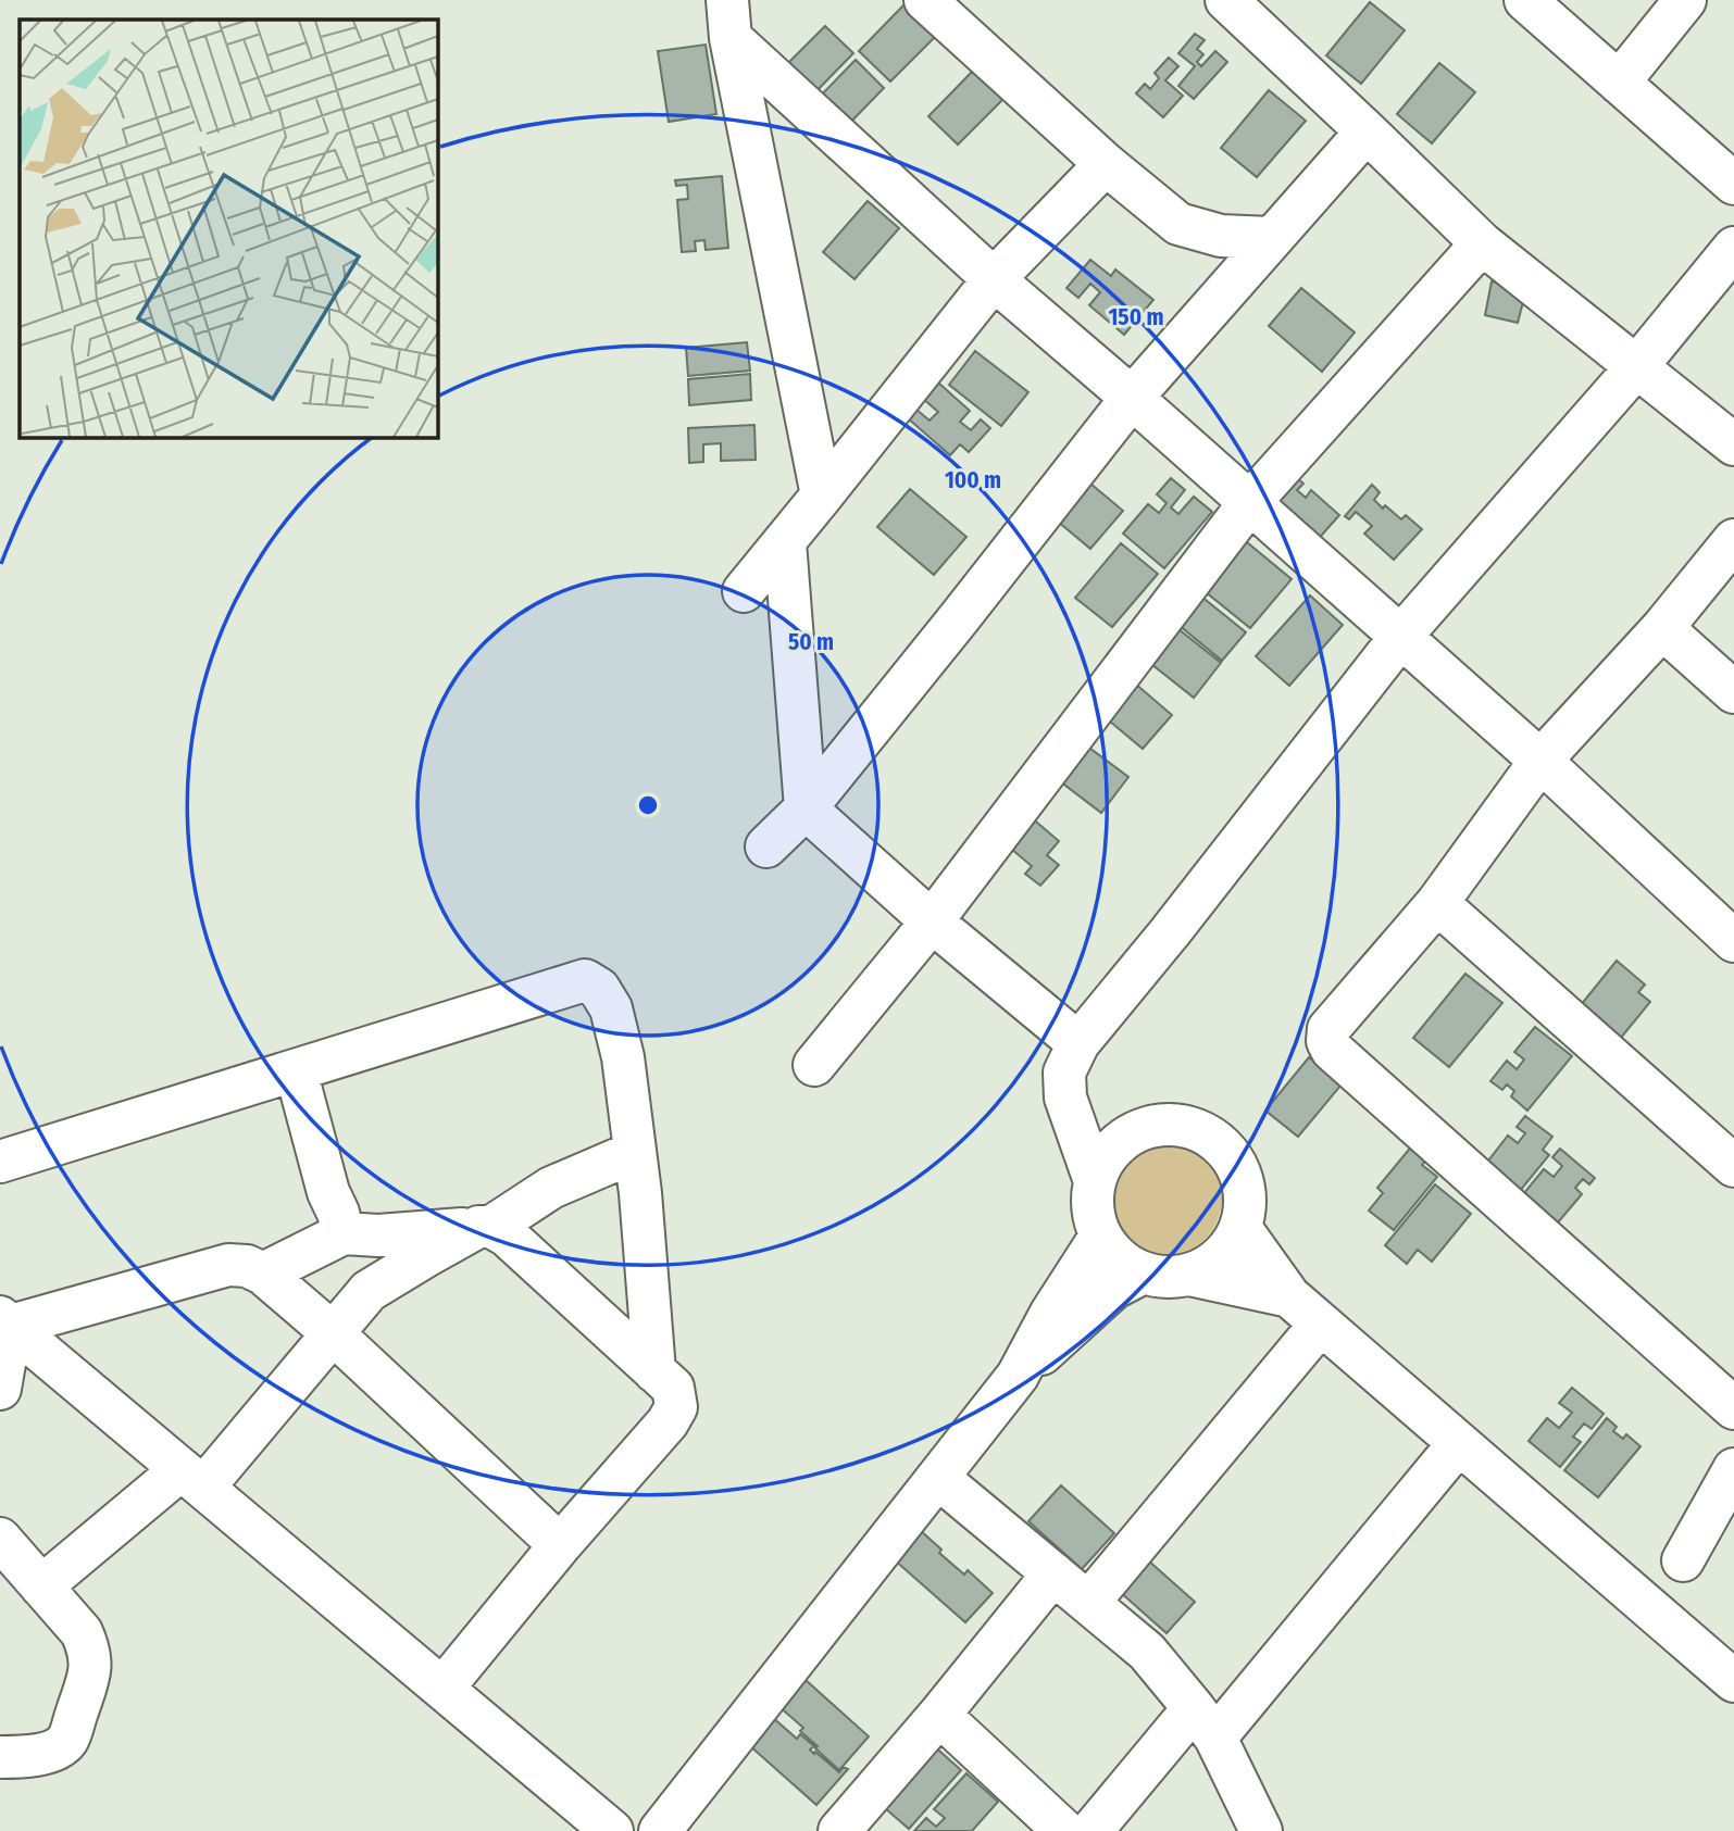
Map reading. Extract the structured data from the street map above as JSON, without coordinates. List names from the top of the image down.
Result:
{
  "rings": ["150 m", "100 m", "50 m"]
}
